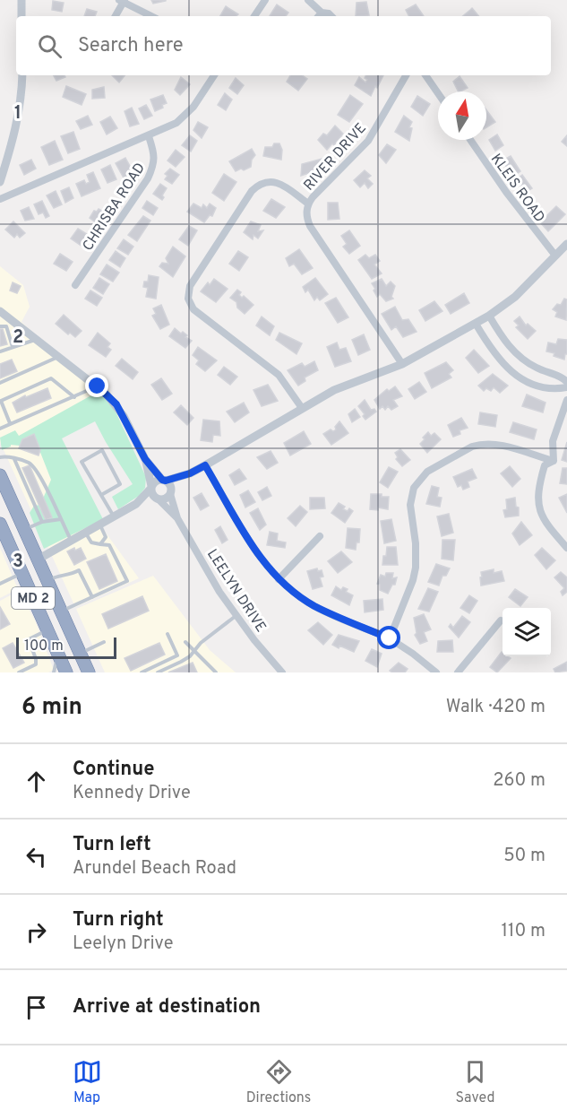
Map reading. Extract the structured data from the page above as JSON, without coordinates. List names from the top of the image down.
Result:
{
  "streets": {
    "highway": ["MD 2"],
    "street": [
      "RIVER DRIVE",
      "KLEIS ROAD",
      "CHRISBA ROAD",
      "LEELYN DRIVE"
    ]
  },
  "scale_bar": "100 m",
  "north": "top",
  "page": {
    "search": "Search here",
    "scale": "100 m",
    "heading": ["6 min", "Walk · 420 m"],
    "list": [
      ["Continue", "Kennedy Drive", "260 m"],
      ["Turn left", "Arundel Beach Road", "50 m"],
      ["Turn right", "Leelyn Drive", "110 m"],
      "Arrive at destination"
    ],
    "nav": ["Map", "Directions", "Saved"]
  },
  "grid": {
    "rows": ["1", "2", "3"]
  }
}
